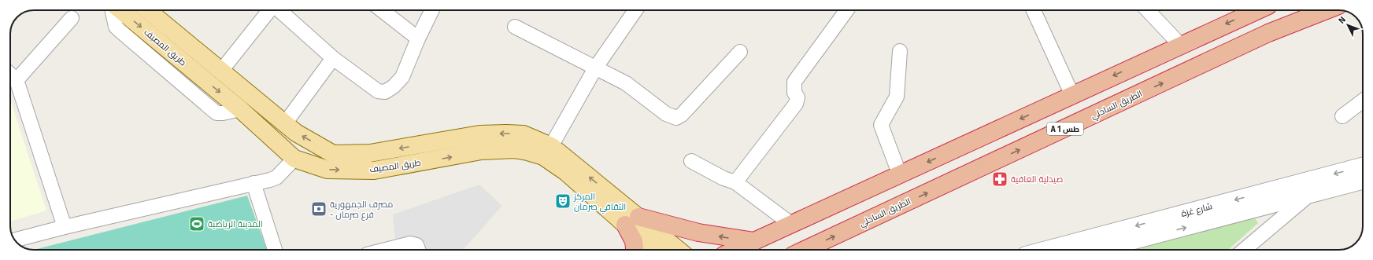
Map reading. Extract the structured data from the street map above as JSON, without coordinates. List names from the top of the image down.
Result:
{
  "streets": {
    "highway": ["الطريق الساحلي", "A 1 طس"],
    "main road": ["طريق المصيف"],
    "street": ["شارع غزة"]
  },
  "places": {
    "pharmacy": ["صيدلية العافية"],
    "theatre": ["المركز الثقافي صرمان"],
    "bank": ["مصرف الجمهورية - فرع صرمان"],
    "sports": ["المدينة الرياضية"]
  },
  "north": "top left"
}
